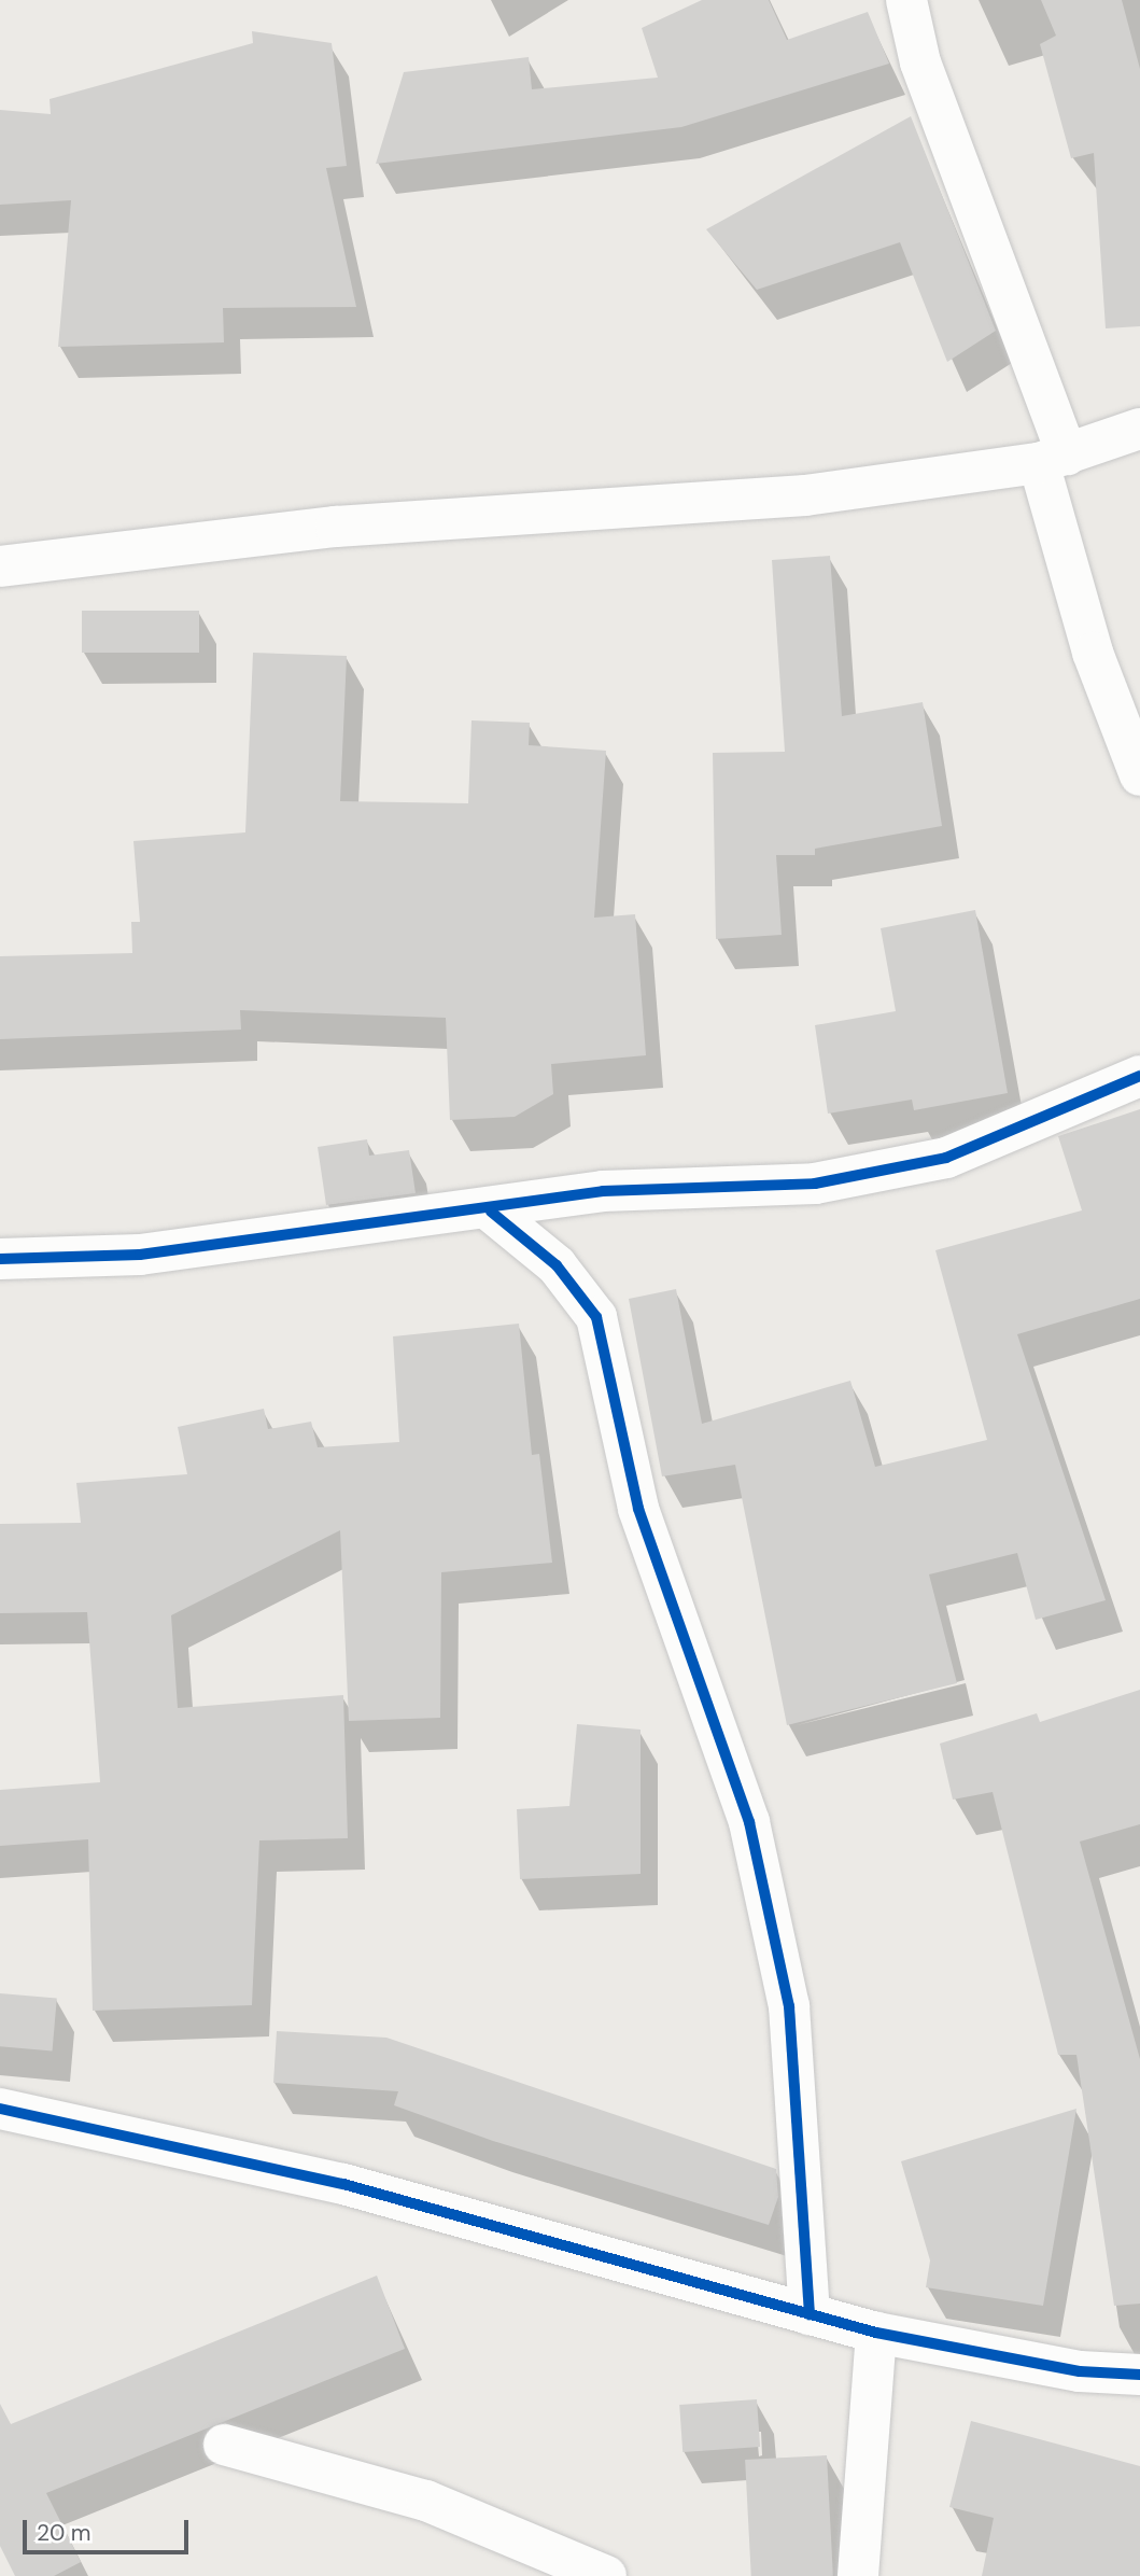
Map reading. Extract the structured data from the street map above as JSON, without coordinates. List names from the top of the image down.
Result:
{
  "scale_bar": "20 m"
}
